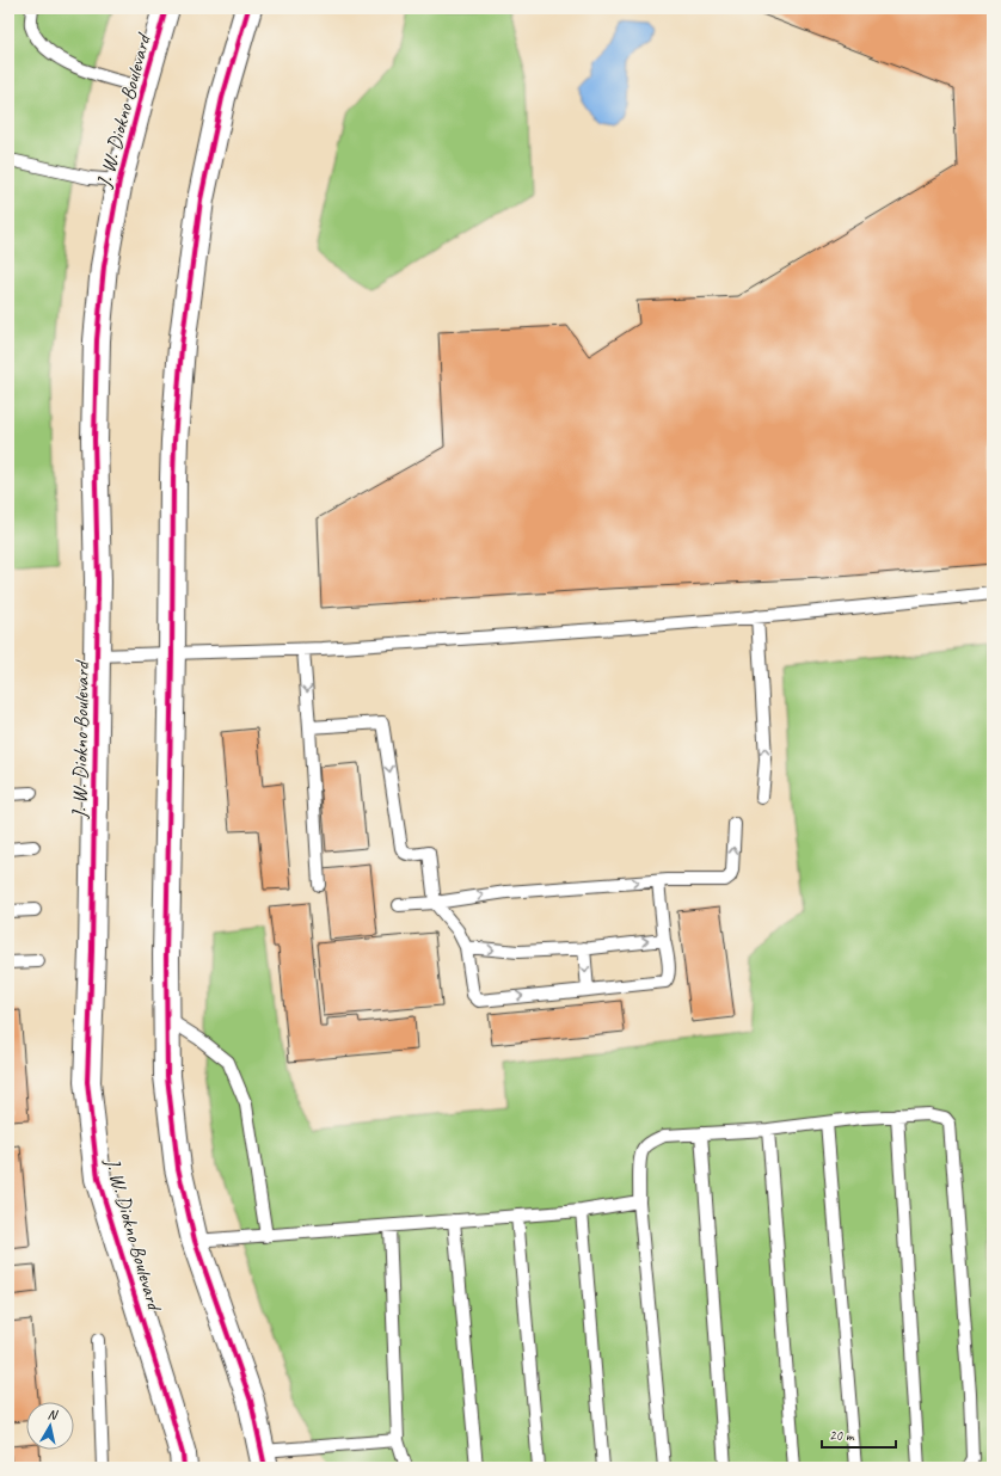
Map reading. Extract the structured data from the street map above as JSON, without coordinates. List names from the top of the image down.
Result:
{
  "streets": {
    "street": ["J. W. Diokno Boulevard"]
  },
  "scale_bar": "20 m",
  "north": "top"
}
